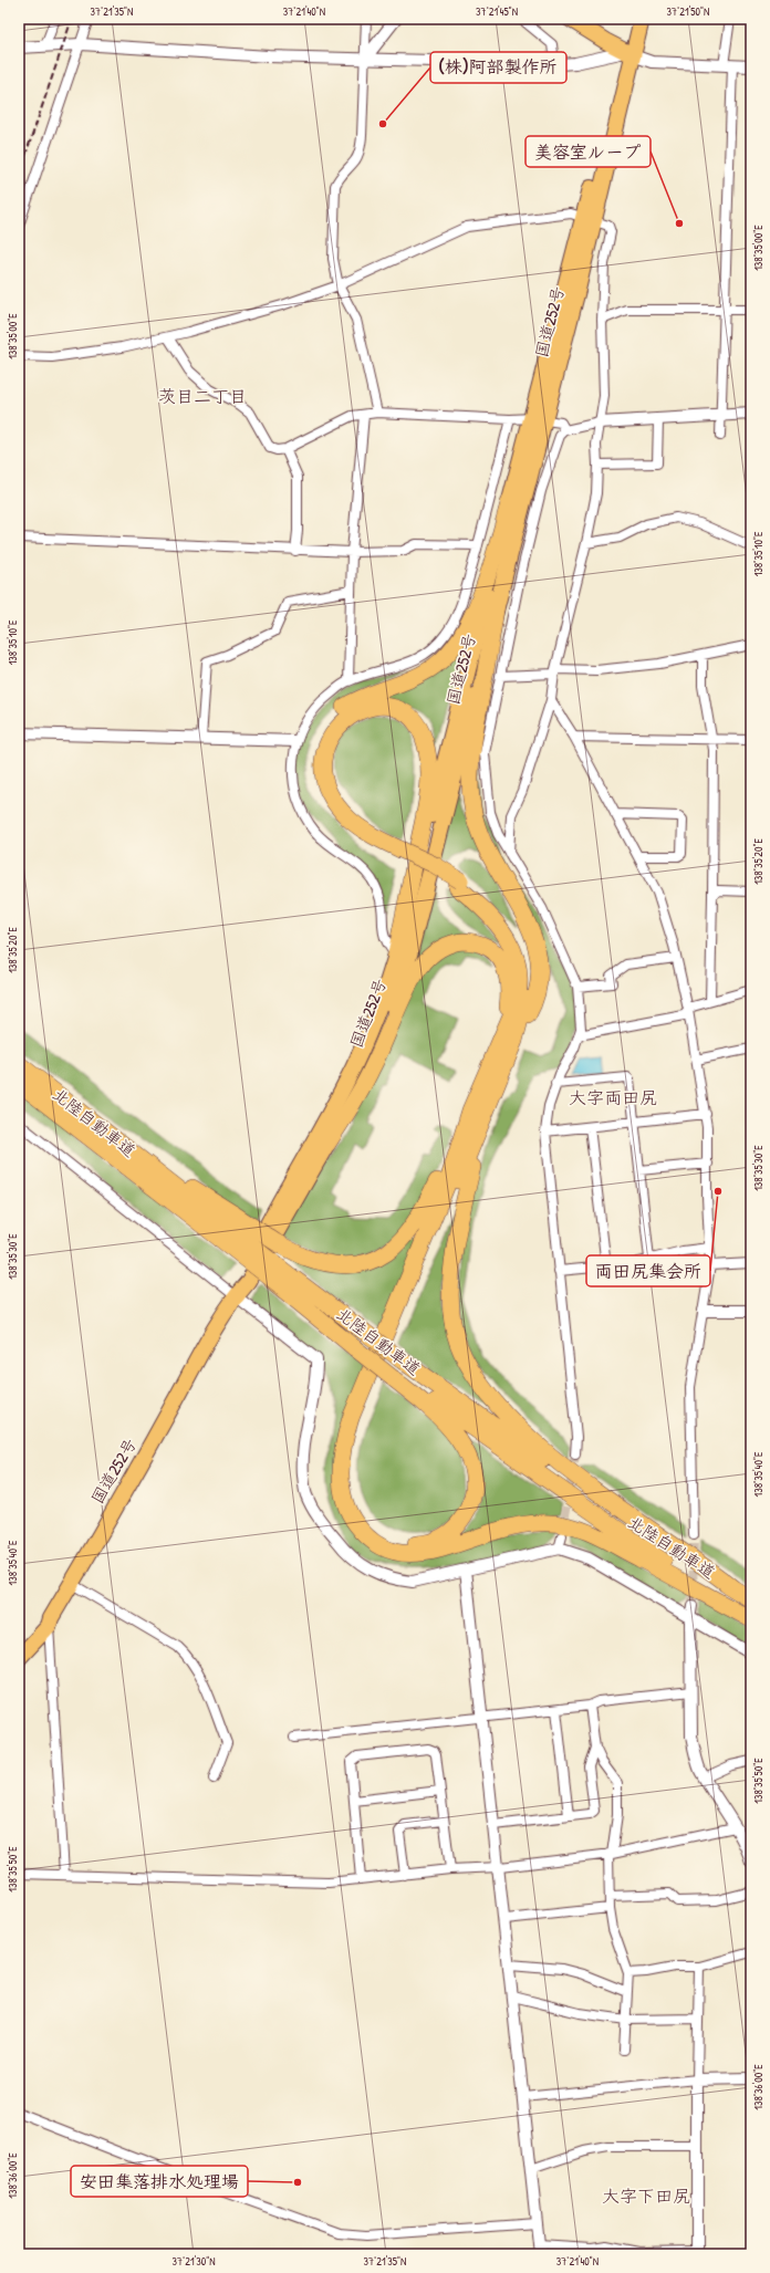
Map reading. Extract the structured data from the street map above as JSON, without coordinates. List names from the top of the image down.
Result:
{
  "streets": {
    "highway": ["国道252号", "北陸自動車道"]
  },
  "districts": ["茨目二丁目", "大字両田尻", "大字下田尻"],
  "places": [
    "(株)阿部製作所",
    "美容室ループ",
    "両田尻集会所",
    "安田集落排水処理場"
  ],
  "coordinates": [
    "37°21'35\"N",
    "37°21'40\"N",
    "37°21'45\"N",
    "37°21'50\"N",
    "138°35'00\"E",
    "138°35'10\"E",
    "138°35'20\"E",
    "138°35'30\"E",
    "138°35'40\"E",
    "138°35'50\"E",
    "138°36'00\"E",
    "37°21'30\"N"
  ]
}
